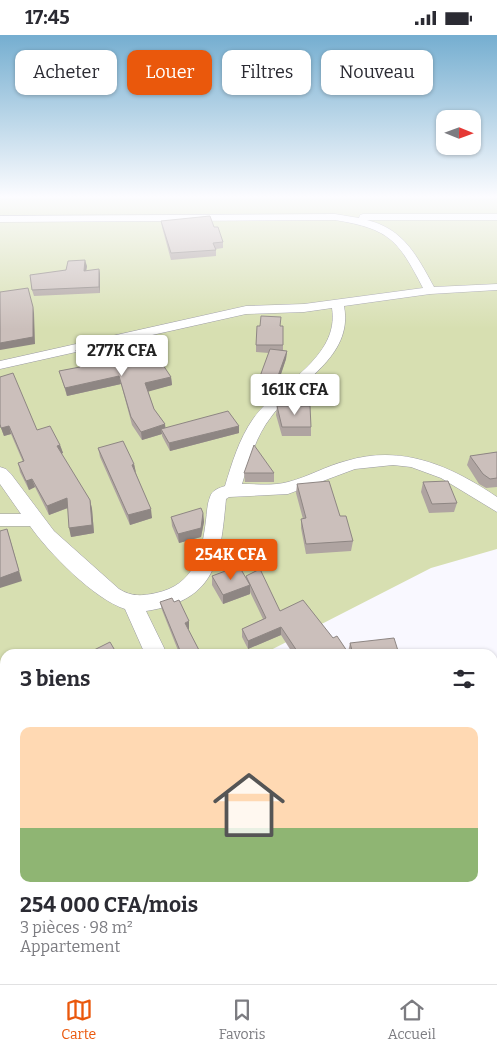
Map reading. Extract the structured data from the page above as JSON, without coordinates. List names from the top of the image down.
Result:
{
  "north": "right",
  "page": {
    "status": "17:45",
    "chip": [
      "Acheter",
      "Louer",
      "Filtres",
      "Nouveau"
    ],
    "price": ["277K CFA", "161K CFA", "254K CFA"],
    "heading": "3 biens",
    "list": [
      {
        "name": "254 000 CFA/mois",
        "note": "3 pièces · 98 m² · Appartement"
      }
    ],
    "tabs": ["Carte", "Favoris", "Accueil"]
  }
}
